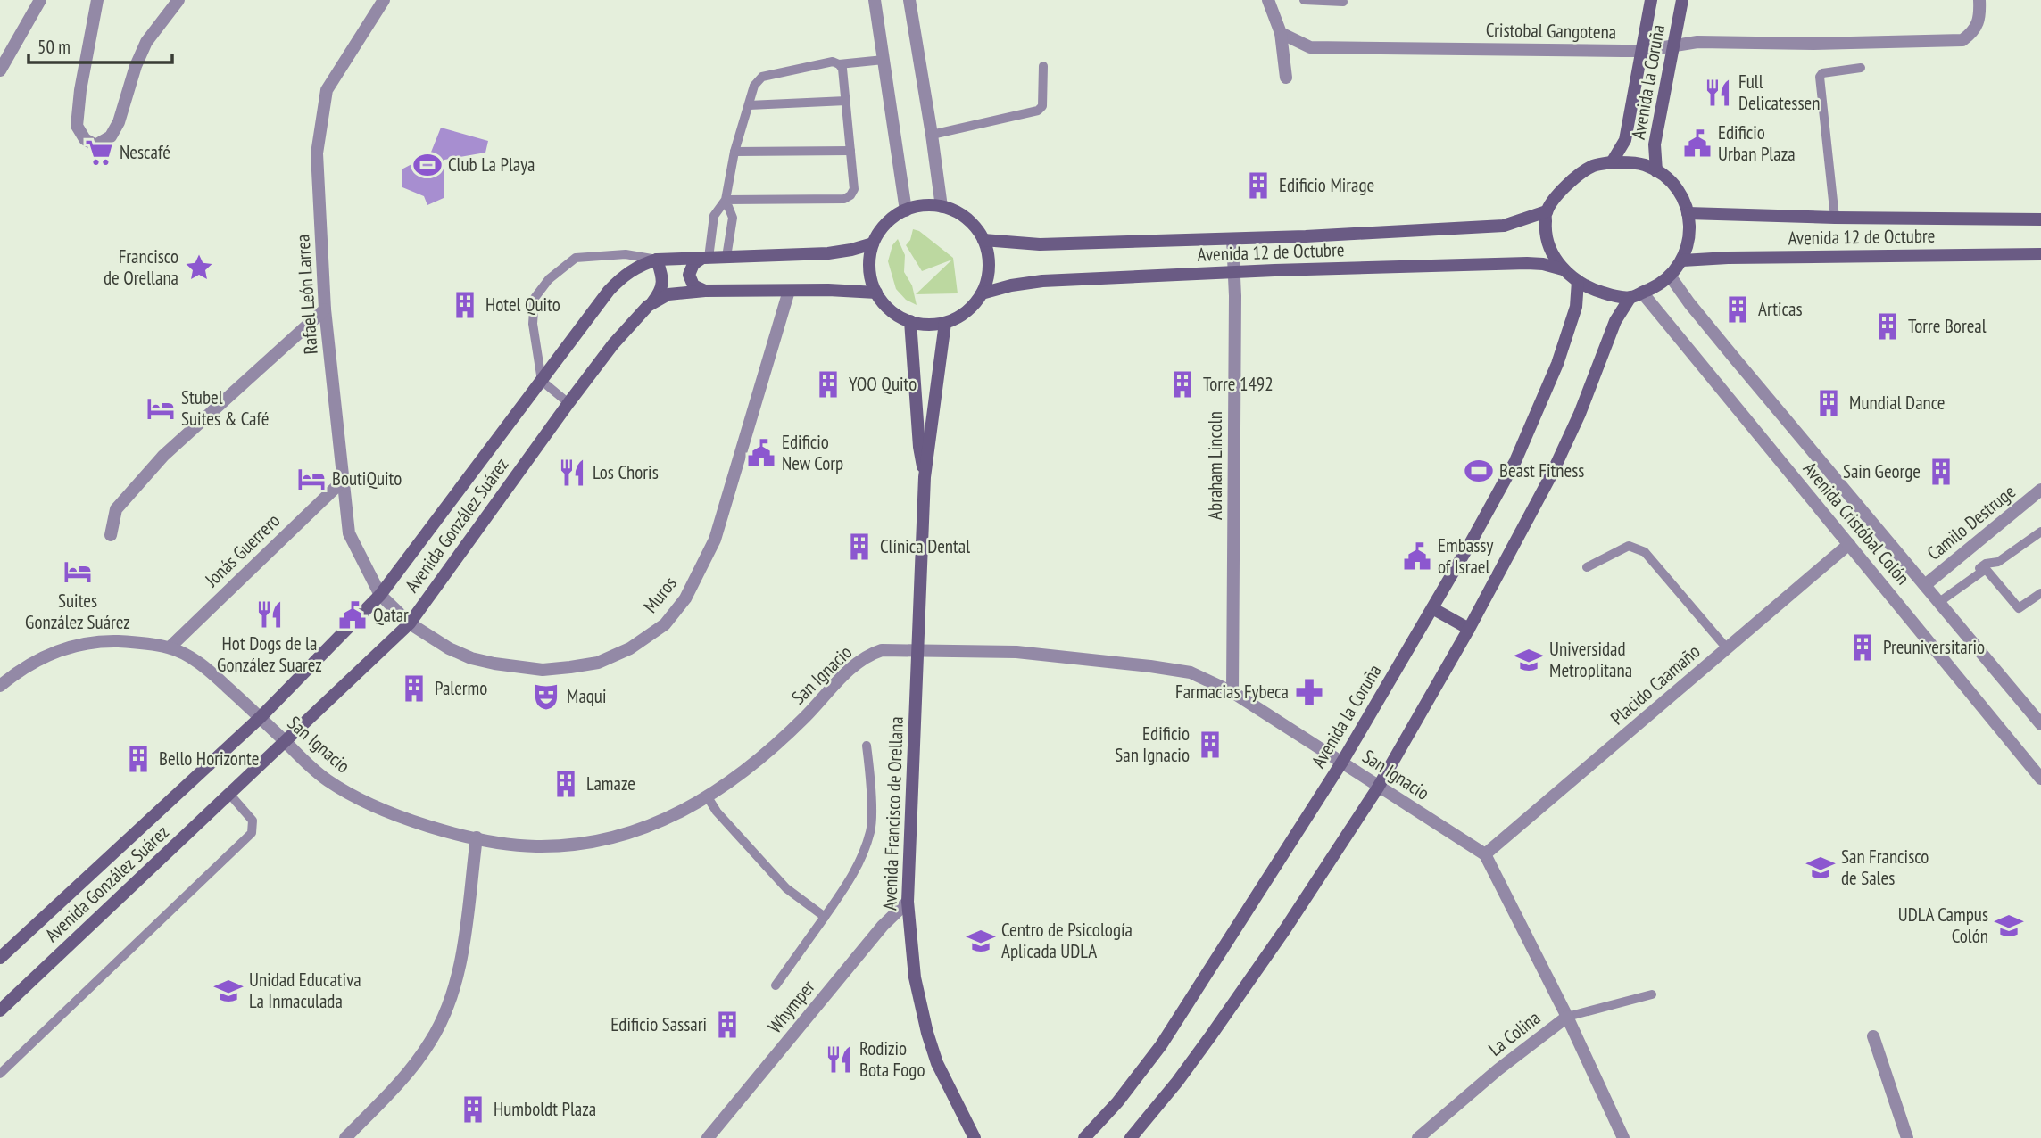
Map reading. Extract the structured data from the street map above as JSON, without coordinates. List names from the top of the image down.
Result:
{
  "streets": {
    "main road": [
      "Avenida la Coruña",
      "Avenida 12 de Octubre",
      "Avenida González Suárez",
      "Avenida Francisco de Orellana"
    ],
    "street": [
      "Cristobal Gangotena",
      "Rafael León Larrea",
      "Abraham Lincoln",
      "Camilo Destruge",
      "Avenida Cristóbal Colón",
      "Jonás Guerrero",
      "Muros",
      "San Ignacio",
      "Placido Caamaño",
      "Whymper",
      "La Colina"
    ]
  },
  "crossings": [
    ["Cristobal Gangotena", "Avenida la Coruña"],
    ["Avenida la Coruña", "Avenida 12 de Octubre"],
    ["Avenida la Coruña", "Avenida Cristóbal Colón"],
    ["Avenida la Coruña", "San Ignacio"],
    ["Avenida 12 de Octubre", "Abraham Lincoln"],
    ["Avenida 12 de Octubre", "Avenida Cristóbal Colón"],
    ["Avenida 12 de Octubre", "Avenida González Suárez"],
    ["Avenida 12 de Octubre", "Avenida Francisco de Orellana"],
    ["Rafael León Larrea", "Avenida González Suárez"],
    ["Rafael León Larrea", "Jonás Guerrero"],
    ["Rafael León Larrea", "Muros"],
    ["Abraham Lincoln", "San Ignacio"],
    ["Camilo Destruge", "Avenida Cristóbal Colón"],
    ["Avenida Cristóbal Colón", "Placido Caamaño"],
    ["Avenida González Suárez", "Muros"],
    ["Avenida González Suárez", "San Ignacio"],
    ["Avenida González Suárez", "Avenida Francisco de Orellana"],
    ["Jonás Guerrero", "San Ignacio"],
    ["San Ignacio", "Placido Caamaño"],
    ["San Ignacio", "Avenida Francisco de Orellana"],
    ["Avenida Francisco de Orellana", "Whymper"]
  ],
  "places": {
    "restaurant": [
      "Full Delicatessen",
      "Los Choris",
      "Hot Dogs de la González Suarez",
      "Rodizio Bota Fogo"
    ],
    "public building": [
      "Edificio Urban Plaza",
      "Edificio New Corp",
      "Embassy of Israel",
      "Qatar"
    ],
    "supermarket": ["Nescafé"],
    "sports": ["Club La Playa", "Beast Fitness"],
    "building": [
      "Edificio Mirage",
      "Hotel Quito",
      "Articas",
      "Torre Boreal",
      "YOO Quito",
      "Torre 1492",
      "Mundial Dance",
      "Sain George",
      "Clínica Dental",
      "Preuniversitario",
      "Palermo",
      "Edificio San Ignacio",
      "Bello Horizonte",
      "Lamaze",
      "Edificio Sassari",
      "Humboldt Plaza"
    ],
    "place": ["Francisco de Orellana"],
    "hotel": ["Stubel Suites & Café", "BoutiQuito", "Suites González Suárez"],
    "school or university": [
      "Universidad Metroplitana",
      "San Francisco de Sales",
      "UDLA Campus Colón",
      "Centro de Psicología Aplicada UDLA",
      "Unidad Educativa La Inmaculada"
    ],
    "pharmacy": ["Farmacias Fybeca"],
    "theatre": ["Maqui"]
  },
  "scale_bar": "50 m"
}
